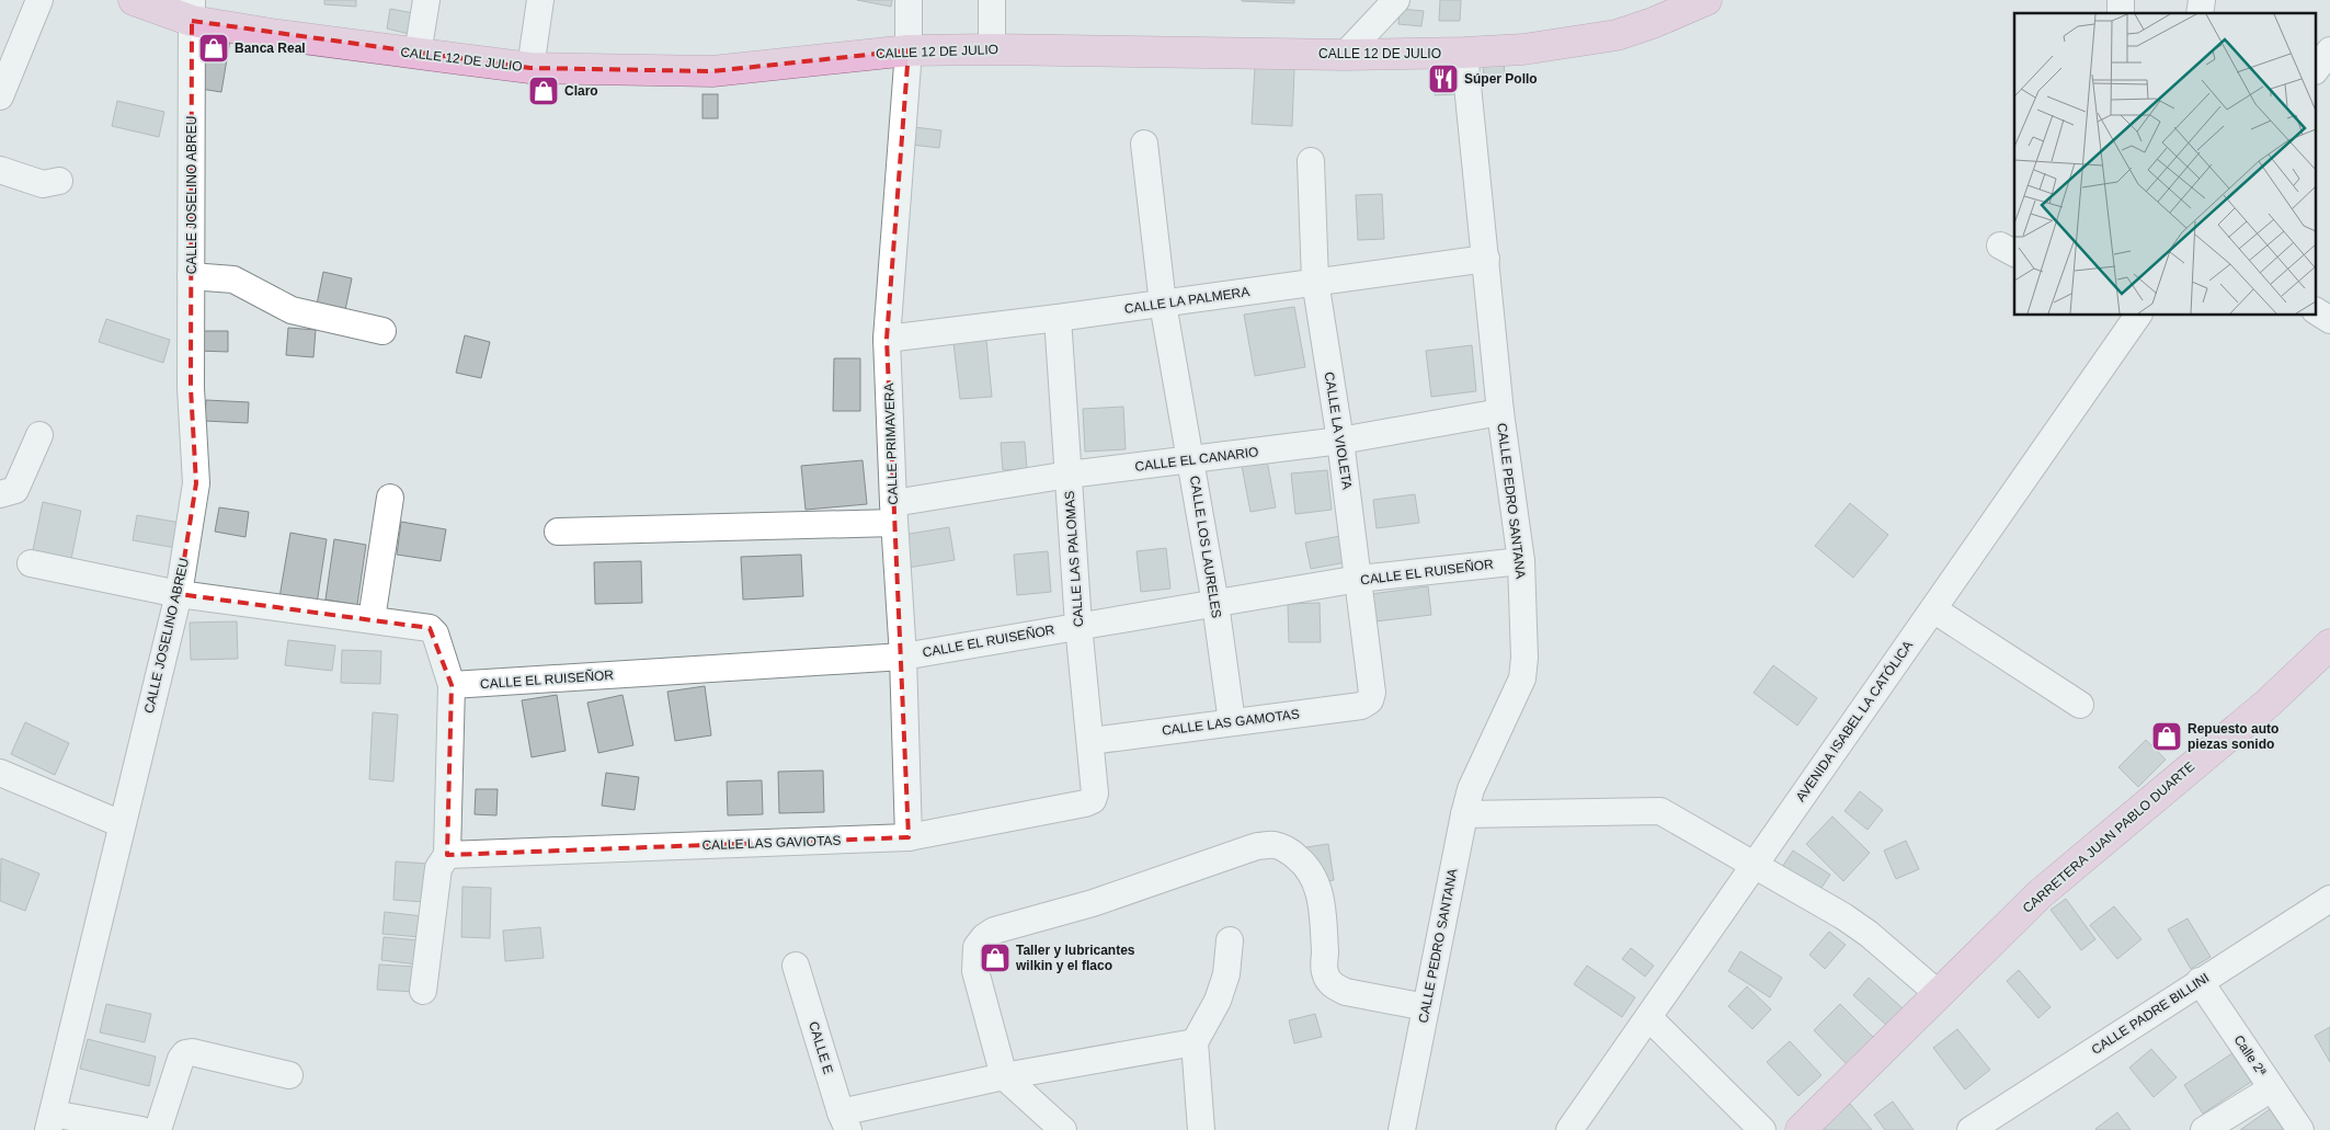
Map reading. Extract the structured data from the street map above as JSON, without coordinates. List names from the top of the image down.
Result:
{
  "streets": {
    "main road": ["CALLE 12 DE JULIO", "CARRETERA JUAN PABLO DUARTE"],
    "street": [
      "CALLE JOSELINO ABREU",
      "CALLE LA PALMERA",
      "CALLE LA VIOLETA",
      "CALLE PRIMAVERA",
      "CALLE EL CANARIO",
      "CALLE PEDRO SANTANA",
      "CALLE LOS LAURELES",
      "CALLE LAS PALOMAS",
      "CALLE EL RUISEÑOR",
      "AVENIDA ISABEL LA CATÓLICA",
      "CALLE LAS GAMOTAS",
      "CALLE LAS GAVIOTAS",
      "CALLE PADRE BILLINI",
      "CALLE E",
      "Calle 2ª"
    ]
  },
  "crossings": [
    ["CALLE 12 DE JULIO", "CALLE JOSELINO ABREU"],
    ["CALLE 12 DE JULIO", "CALLE PRIMAVERA"],
    ["CALLE 12 DE JULIO", "CALLE PEDRO SANTANA"],
    ["CALLE LA PALMERA", "CALLE LA VIOLETA"],
    ["CALLE LA PALMERA", "CALLE PRIMAVERA"],
    ["CALLE LA PALMERA", "CALLE PEDRO SANTANA"],
    ["CALLE LA PALMERA", "CALLE LOS LAURELES"],
    ["CALLE LA PALMERA", "CALLE LAS PALOMAS"],
    ["CALLE LA VIOLETA", "CALLE EL CANARIO"],
    ["CALLE LA VIOLETA", "CALLE EL RUISEÑOR"],
    ["CALLE LA VIOLETA", "CALLE LAS GAMOTAS"],
    ["CALLE PRIMAVERA", "CALLE EL CANARIO"],
    ["CALLE PRIMAVERA", "CALLE EL RUISEÑOR"],
    ["CALLE PRIMAVERA", "CALLE LAS GAVIOTAS"],
    ["CALLE EL CANARIO", "CALLE PEDRO SANTANA"],
    ["CALLE EL CANARIO", "CALLE LOS LAURELES"],
    ["CALLE EL CANARIO", "CALLE LAS PALOMAS"],
    ["CALLE PEDRO SANTANA", "CALLE EL RUISEÑOR"],
    ["CALLE LOS LAURELES", "CALLE EL RUISEÑOR"],
    ["CALLE LOS LAURELES", "CALLE LAS GAMOTAS"],
    ["CALLE LAS PALOMAS", "CALLE EL RUISEÑOR"],
    ["CALLE LAS PALOMAS", "CALLE LAS GAMOTAS"],
    ["CALLE LAS PALOMAS", "CALLE LAS GAVIOTAS"],
    ["CALLE PADRE BILLINI", "Calle 2ª"]
  ],
  "places": {
    "shop": [
      "Banca Real",
      "Claro",
      "Repuesto auto piezas sonido",
      "Taller y lubricantes wilkin y el flaco"
    ],
    "restaurant": ["Súper Pollo"]
  }
}
